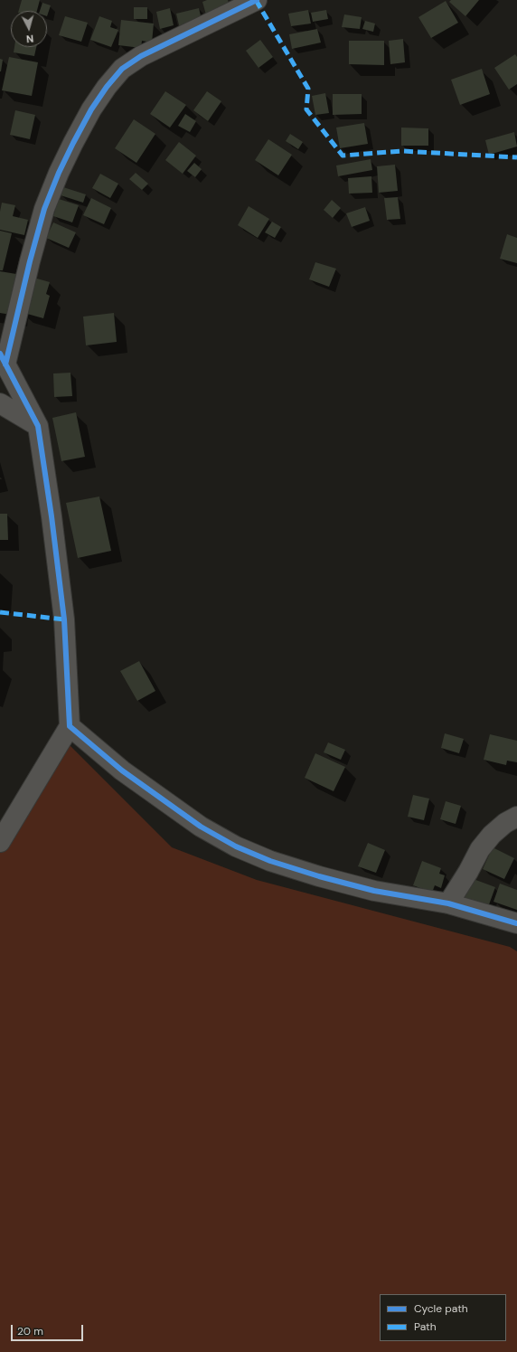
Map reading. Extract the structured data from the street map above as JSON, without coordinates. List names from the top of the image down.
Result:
{
  "legend": ["Cycle path", "Path"],
  "scale_bar": "20 m",
  "north": "bottom"
}
